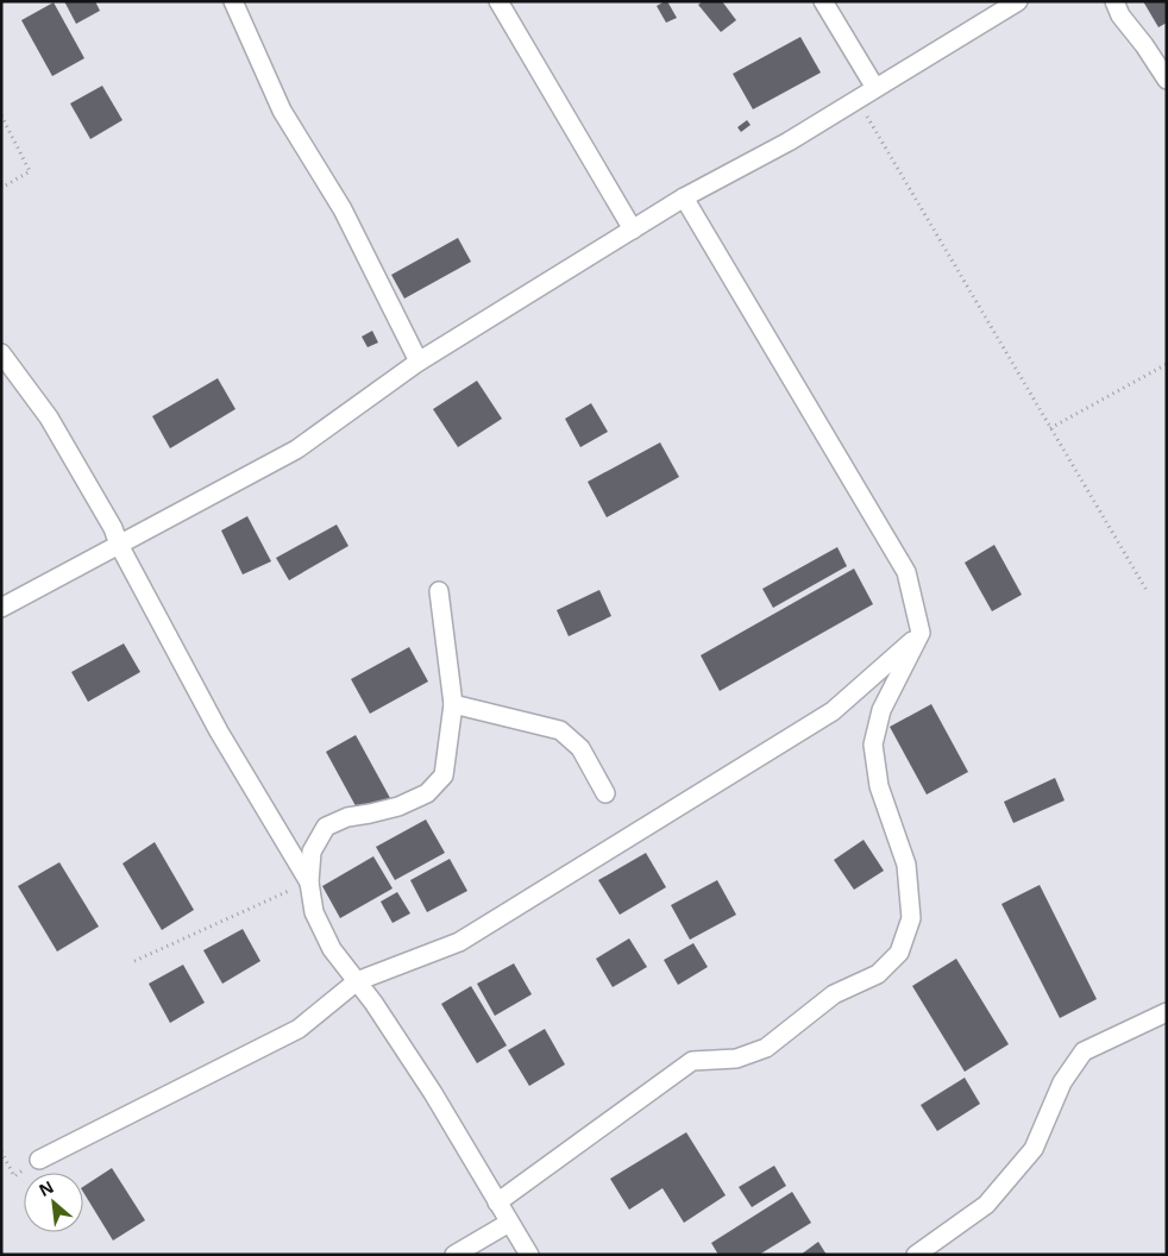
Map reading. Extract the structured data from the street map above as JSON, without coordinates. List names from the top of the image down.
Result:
{
  "north": "top left"
}
